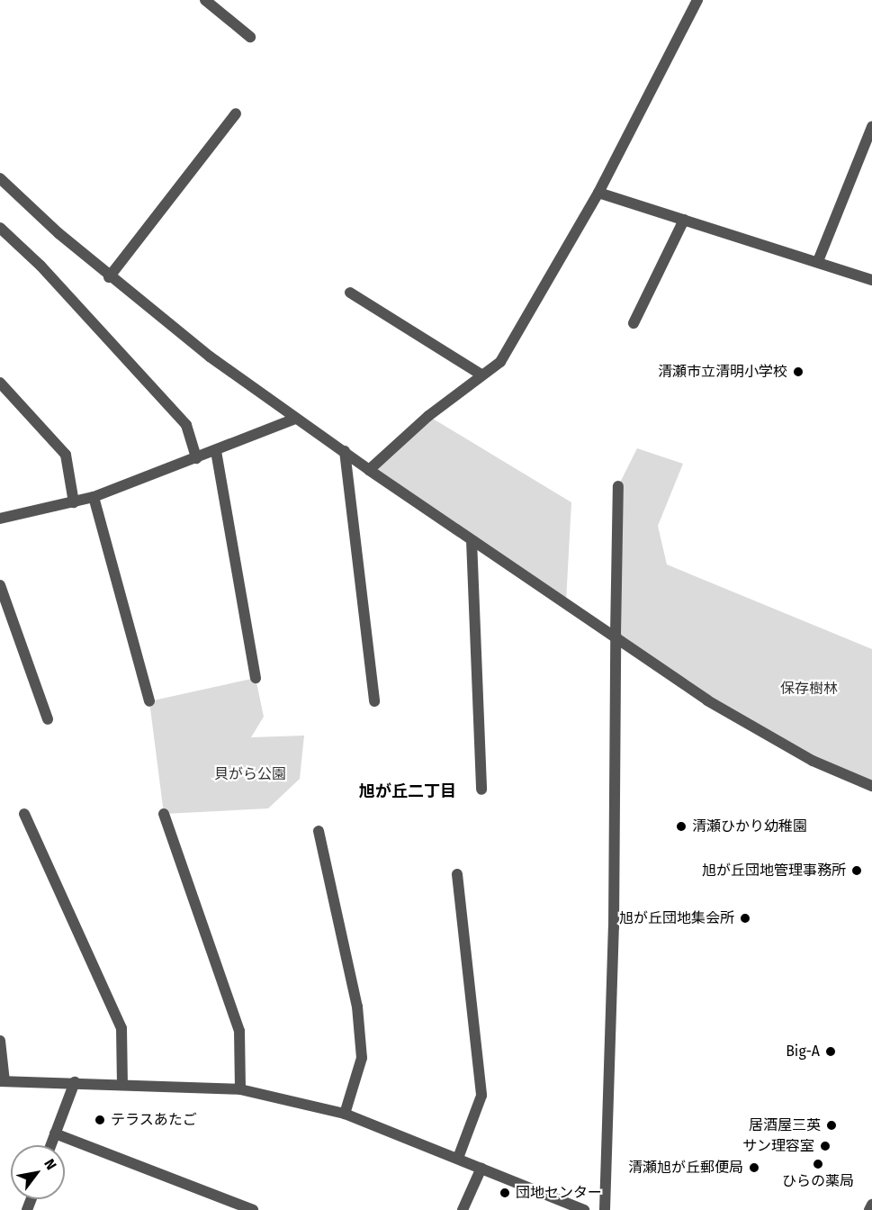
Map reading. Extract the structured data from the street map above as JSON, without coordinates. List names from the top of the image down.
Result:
{
  "districts": ["旭が丘二丁目"],
  "parks": ["保存樹林", "貝がら公園"],
  "places": [
    "清瀬市立清明小学校",
    "清瀬ひかり幼稚園",
    "旭が丘団地管理事務所",
    "旭が丘団地集会所",
    "Big-A",
    "テラスあたご",
    "居酒屋三英",
    "サン理容室",
    "ひらの薬局",
    "清瀬旭が丘郵便局",
    "団地センター"
  ],
  "north": "top right"
}
